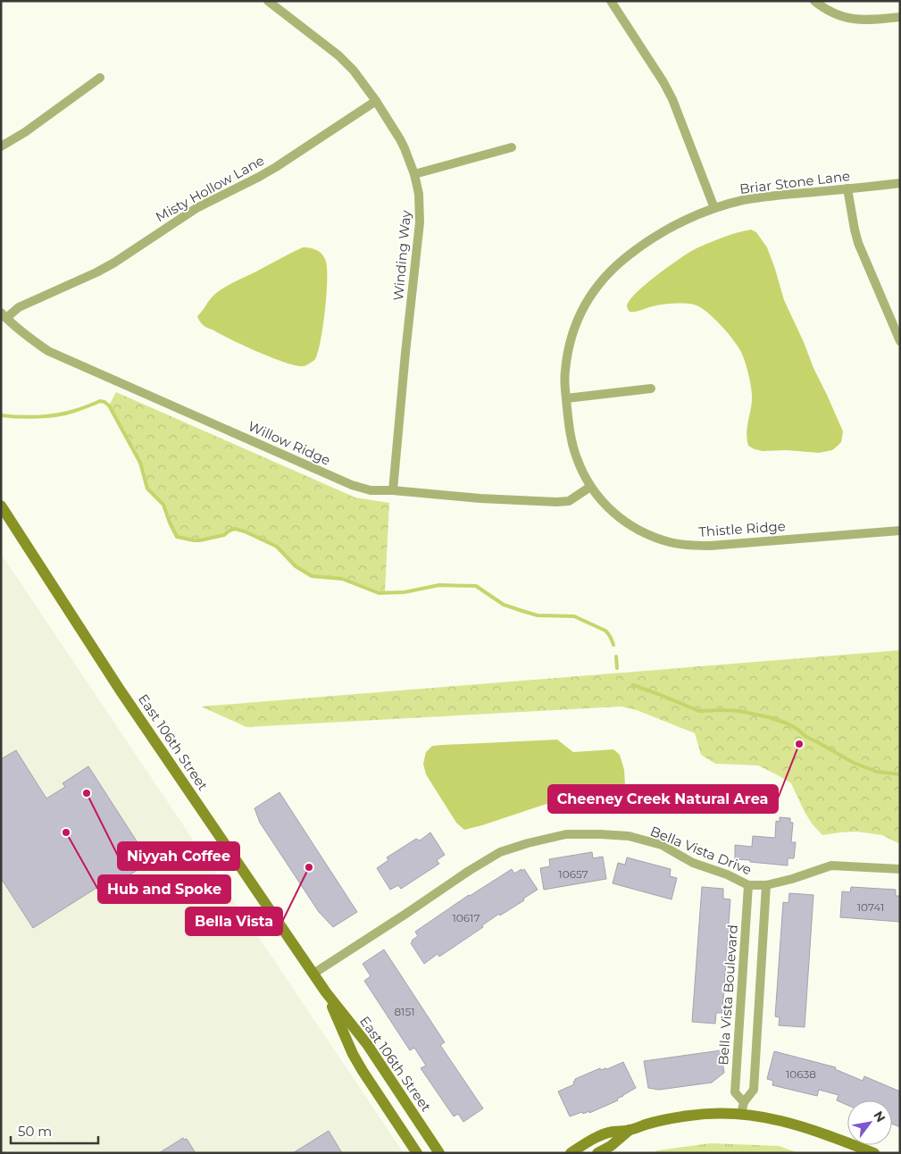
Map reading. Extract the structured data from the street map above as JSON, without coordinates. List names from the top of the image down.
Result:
{
  "streets": {
    "main road": ["East 106th Street"],
    "street": [
      "Briar Stone Lane",
      "Misty Hollow Lane",
      "Winding Way",
      "Willow Ridge",
      "Thistle Ridge",
      "Bella Vista Drive",
      "Bella Vista Boulevard"
    ]
  },
  "crossings": [
    ["Briar Stone Lane", "Thistle Ridge"],
    ["Misty Hollow Lane", "Winding Way"],
    ["Misty Hollow Lane", "Willow Ridge"],
    ["Winding Way", "Willow Ridge"],
    ["Willow Ridge", "Thistle Ridge"],
    ["East 106th Street", "Bella Vista Drive"],
    ["Bella Vista Drive", "Bella Vista Boulevard"]
  ],
  "places": [
    "Cheeney Creek Natural Area",
    "Niyyah Coffee",
    "Hub and Spoke",
    "Bella Vista"
  ],
  "house_numbers": [
    "10657",
    "10741",
    "10617",
    "8151",
    "10638"
  ],
  "scale_bar": "50 m",
  "north": "top right"
}
